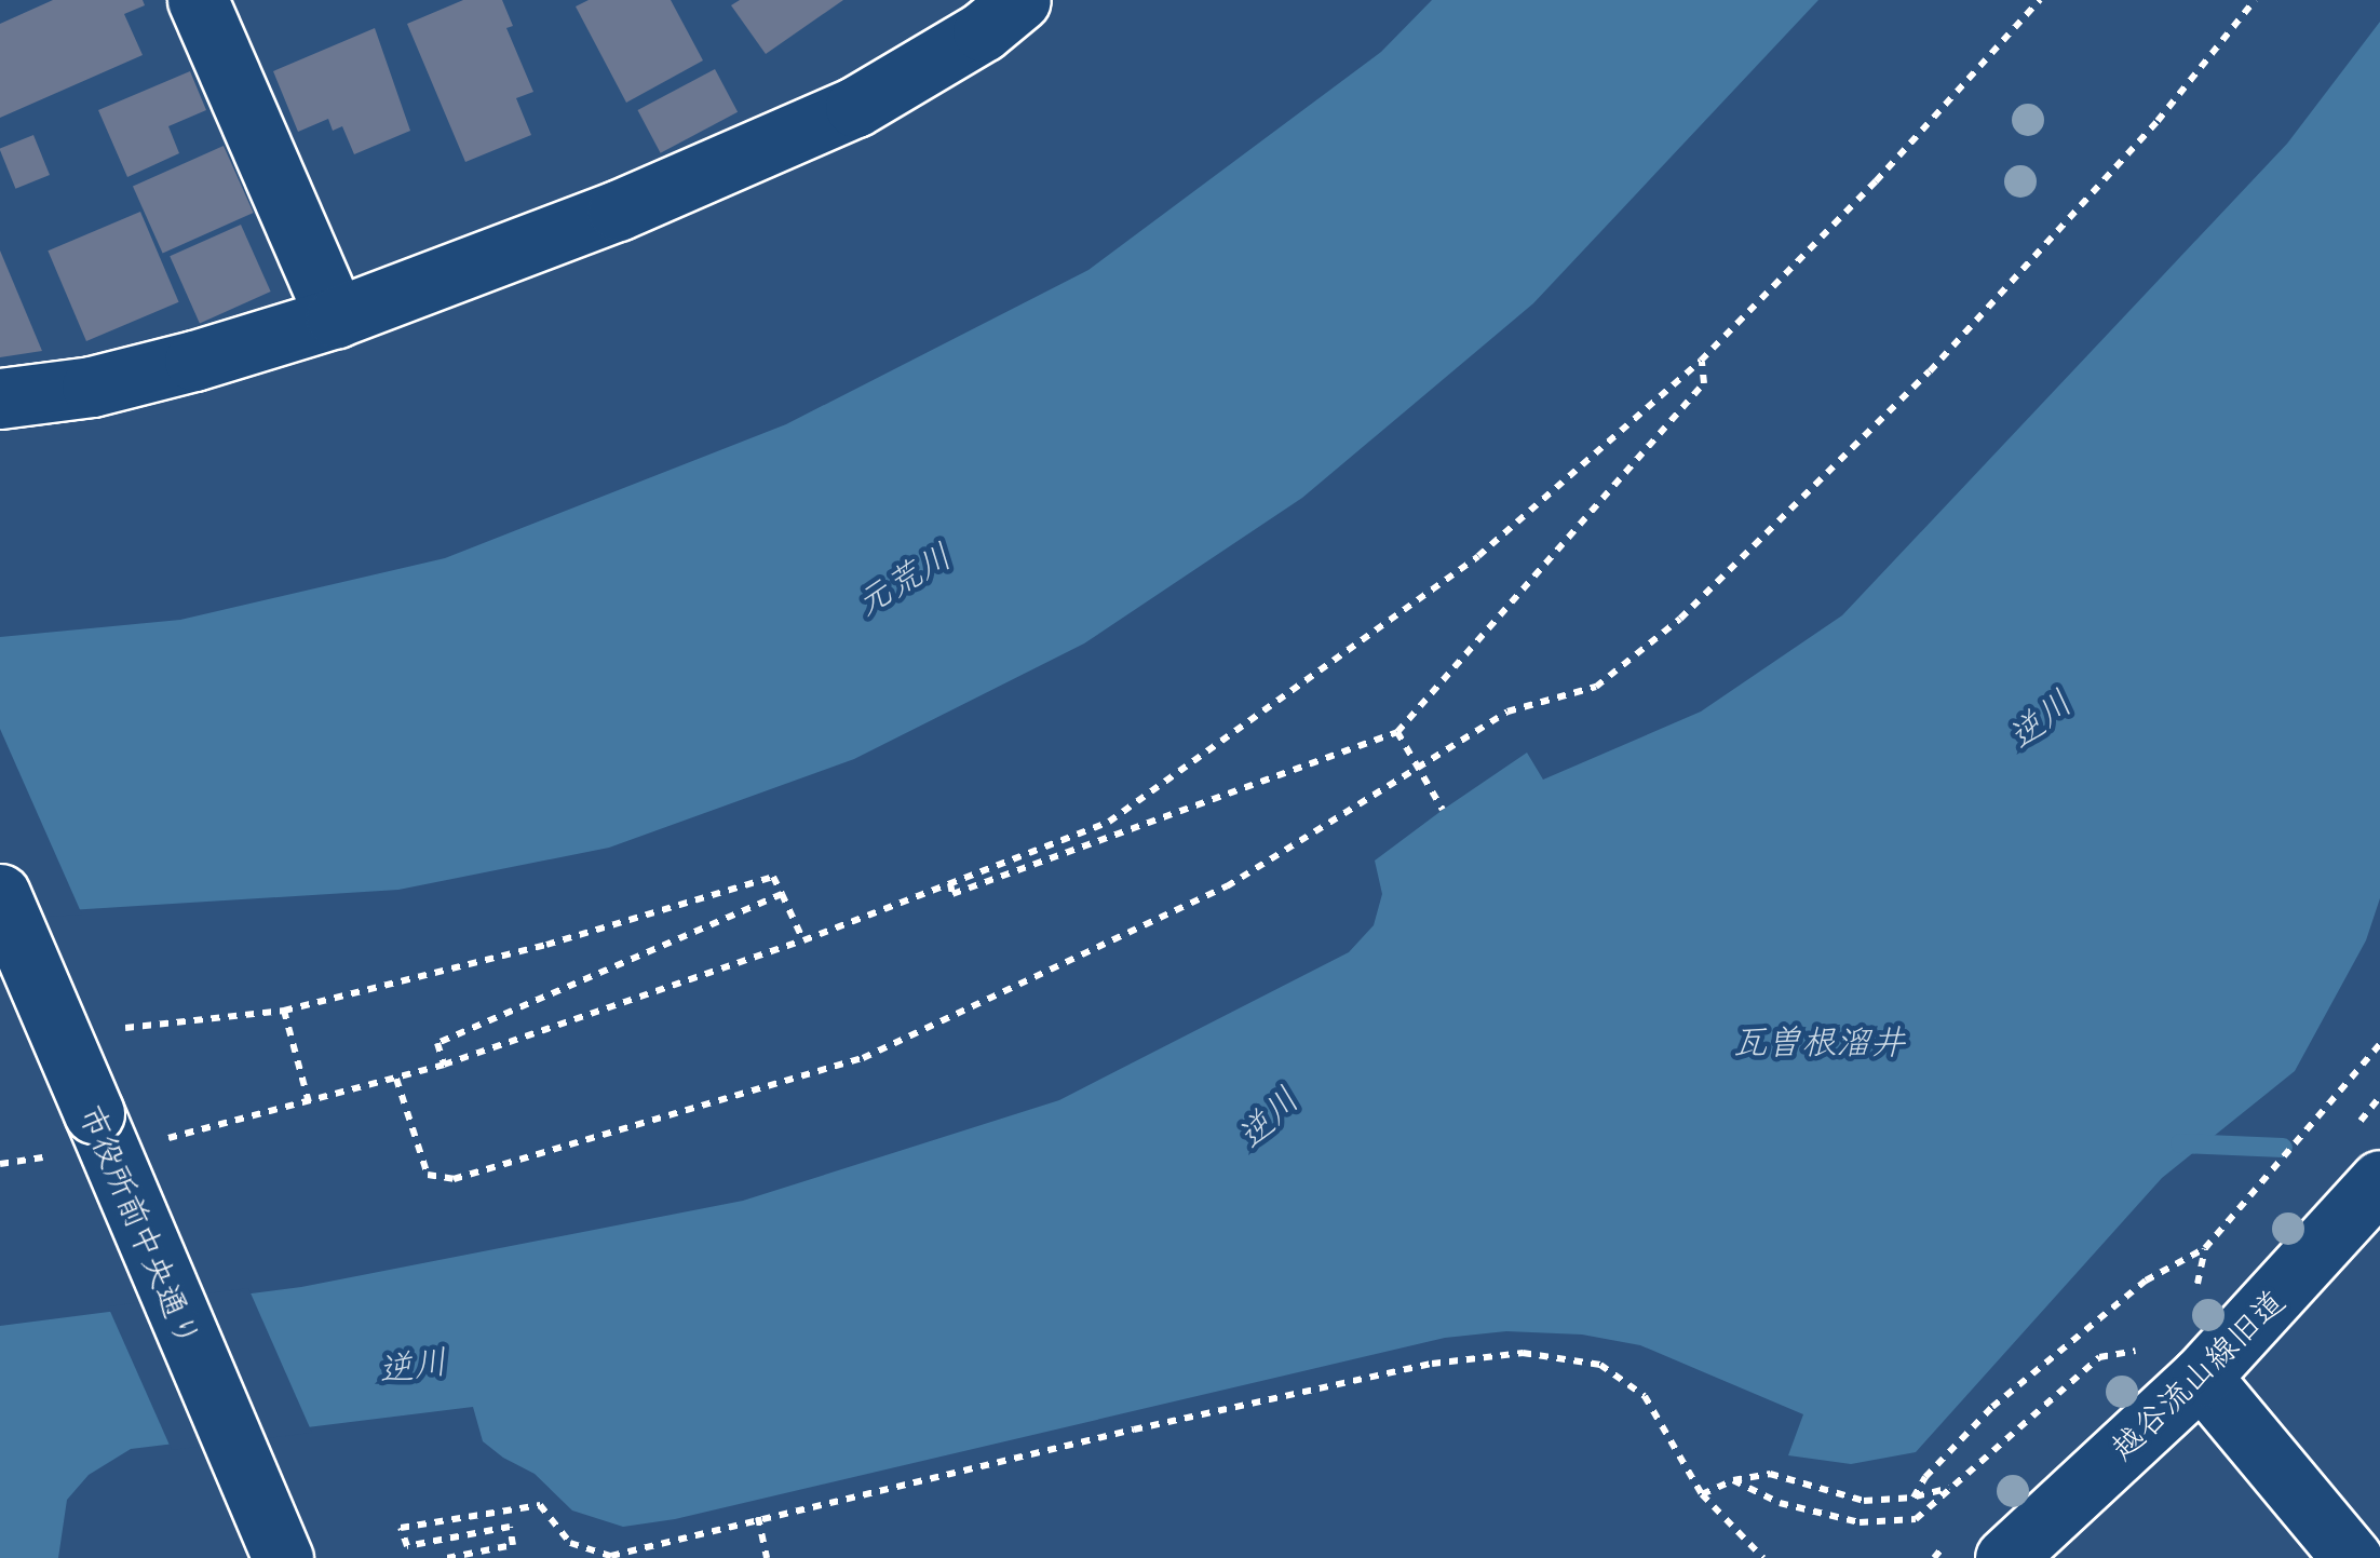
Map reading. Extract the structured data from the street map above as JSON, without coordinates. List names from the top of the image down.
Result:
{
  "streets": {
    "street": ["市役所前中央通り", "越谷流山線旧道"]
  },
  "water": ["元荒川", "逆川", "瓦曽根溜井"]
}
